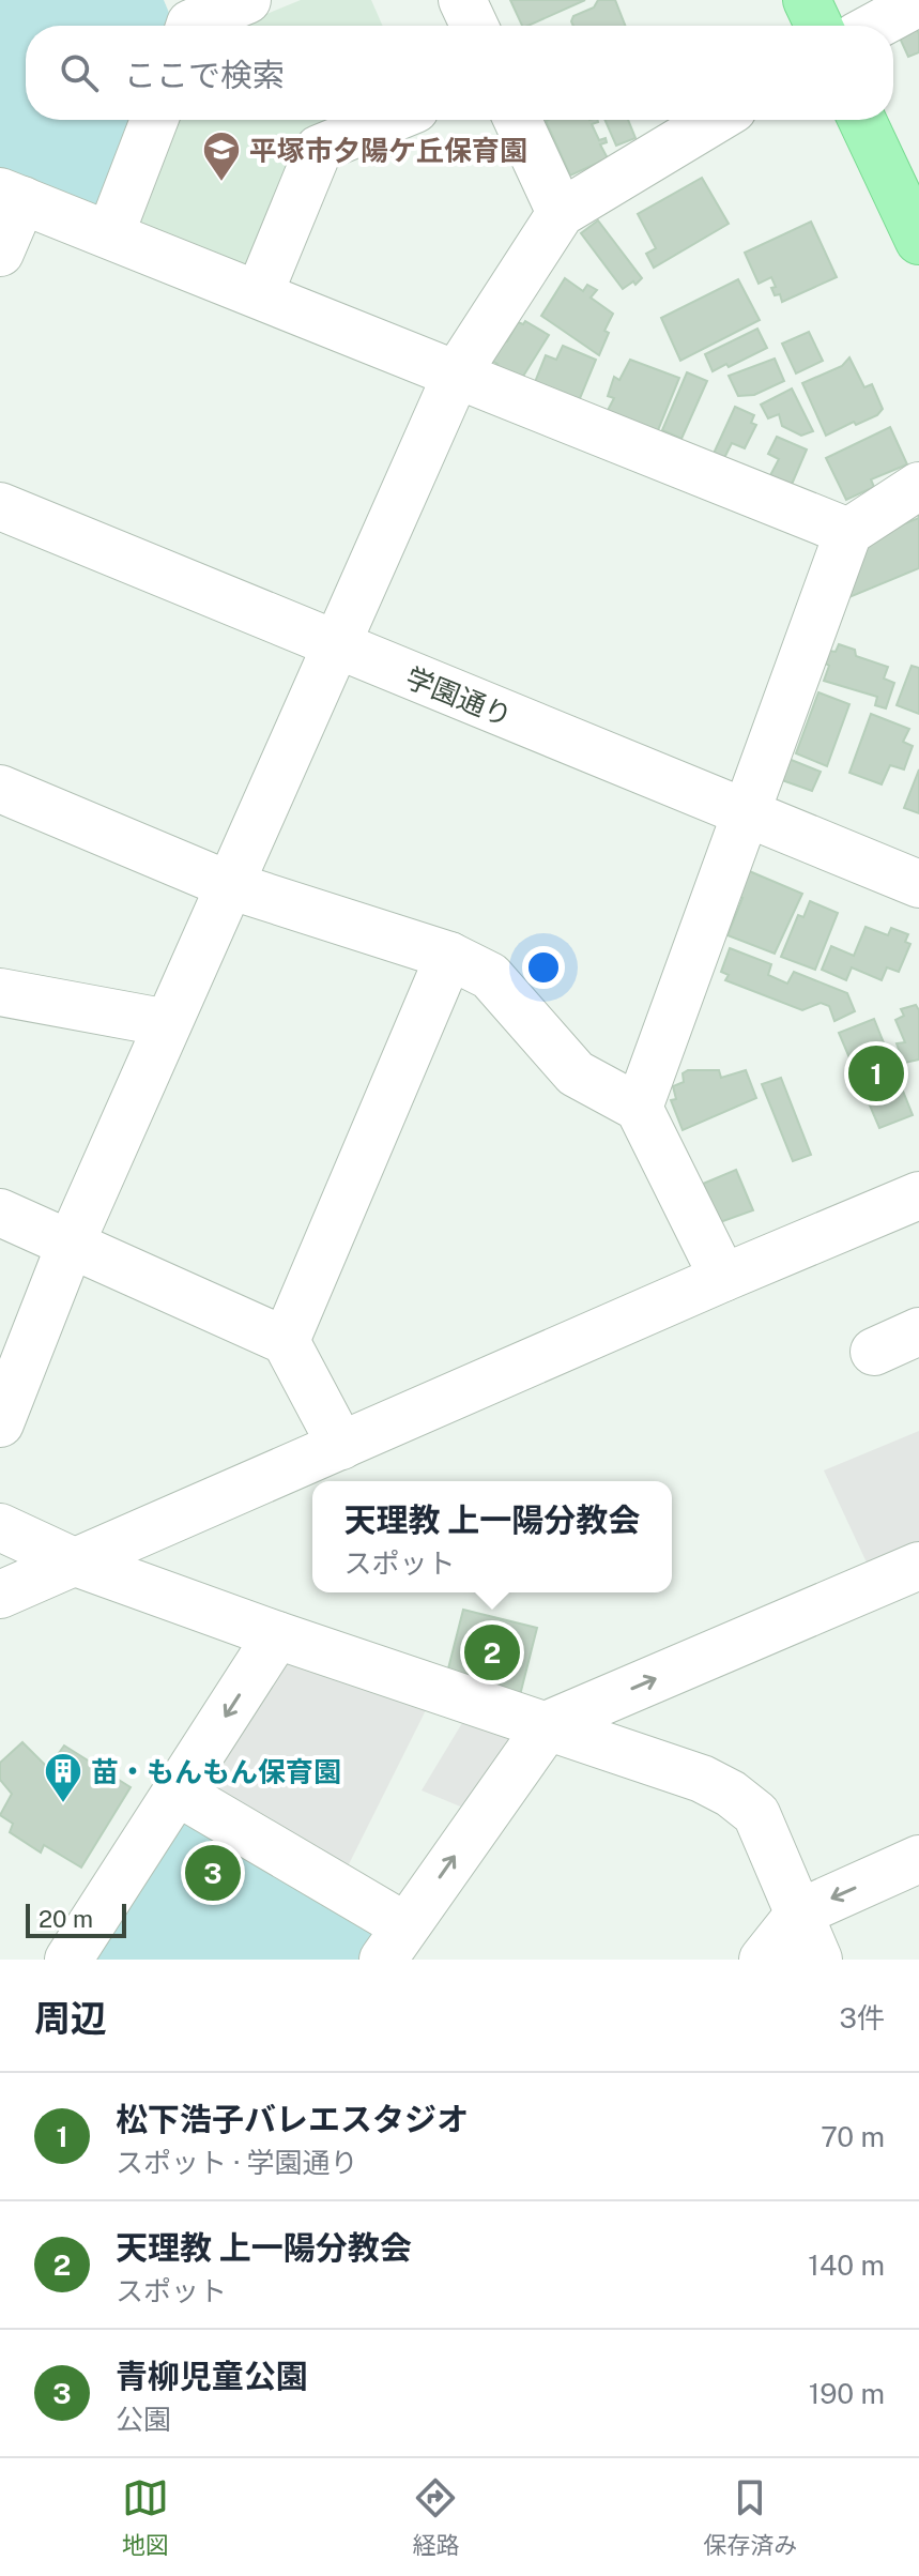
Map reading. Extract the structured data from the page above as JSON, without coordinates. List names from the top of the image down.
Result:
{
  "streets": {
    "street": ["学園通り"]
  },
  "places": {
    "school or university": ["平塚市夕陽ケ丘保育園"],
    "building": ["苗・もんもん保育園"]
  },
  "scale_bar": "20 m",
  "page": {
    "search": "ここで検索",
    "pins": ["1", "2", "3"],
    "popup": ["天理教 上一陽分教会", "スポット"],
    "scale": "20 m",
    "heading": ["周辺", "3件"],
    "list": [
      {
        "mark": "1",
        "name": "松下浩子バレエスタジオ",
        "note": "スポット · 学園通り",
        "value": "70 m"
      },
      {
        "mark": "2",
        "name": "天理教 上一陽分教会",
        "note": "スポット",
        "value": "140 m"
      },
      {
        "mark": "3",
        "name": "青柳児童公園",
        "note": "公園",
        "value": "190 m"
      }
    ],
    "nav": ["地図", "経路", "保存済み"]
  }
}
